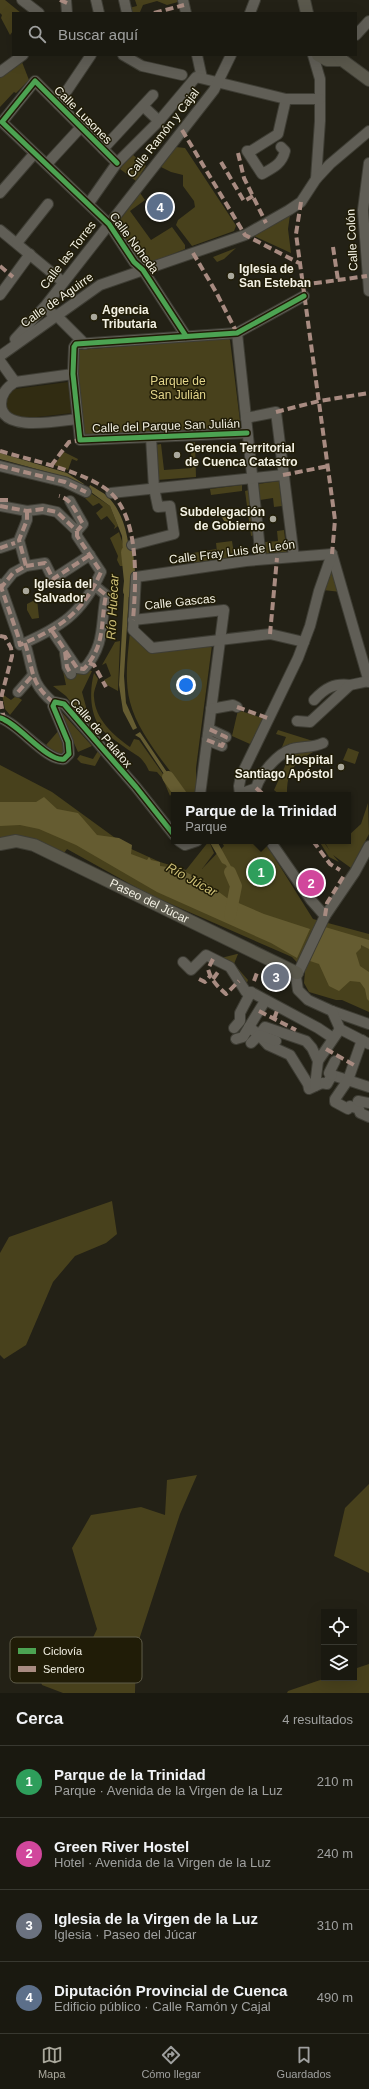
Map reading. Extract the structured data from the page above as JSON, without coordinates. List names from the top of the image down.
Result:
{
  "streets": {
    "main road": ["Paseo del Júcar"],
    "street": [
      "Calle Lusones",
      "Calle Ramón y Cajal",
      "Calle Colón",
      "Calle Noheda",
      "Calle las Torres",
      "Calle de Aguirre",
      "Calle del Parque San Julián",
      "Calle Fray Luis de León",
      "Calle Gascas",
      "Calle de Palafox"
    ]
  },
  "crossings": [
    ["Calle Lusones", "Calle Noheda"],
    ["Calle Ramón y Cajal", "Calle Noheda"],
    ["Calle Ramón y Cajal", "Calle las Torres"],
    ["Calle Noheda", "Calle las Torres"],
    ["Calle Noheda", "Calle de Aguirre"],
    ["Calle las Torres", "Calle de Aguirre"],
    ["Calle Fray Luis de León", "Calle Gascas"]
  ],
  "water": ["Río Huécar", "Río Júcar"],
  "parks": ["Parque de San Julián"],
  "places": [
    "Iglesia de San Esteban",
    "Agencia Tributaria",
    "Gerencia Territorial de Cuenca Catastro",
    "Subdelegación de Gobierno",
    "Iglesia del Salvador",
    "Hospital Santiago Apóstol"
  ],
  "legend": ["Ciclovía", "Sendero"],
  "page": {
    "search": "Buscar aquí",
    "pins": [
      "4",
      "1",
      "2",
      "3"
    ],
    "popup": ["Parque de la Trinidad", "Parque"],
    "heading": ["Cerca", "4 resultados"],
    "list": [
      {
        "mark": "1",
        "name": "Parque de la Trinidad",
        "note": "Parque · Avenida de la Virgen de la Luz",
        "value": "210 m"
      },
      {
        "mark": "2",
        "name": "Green River Hostel",
        "note": "Hotel · Avenida de la Virgen de la Luz",
        "value": "240 m"
      },
      {
        "mark": "3",
        "name": "Iglesia de la Virgen de la Luz",
        "note": "Iglesia · Paseo del Júcar",
        "value": "310 m"
      },
      {
        "mark": "4",
        "name": "Diputación Provincial de Cuenca",
        "note": "Edificio público · Calle Ramón y Cajal",
        "value": "490 m"
      }
    ],
    "nav": ["Mapa", "Cómo llegar", "Guardados"]
  }
}
